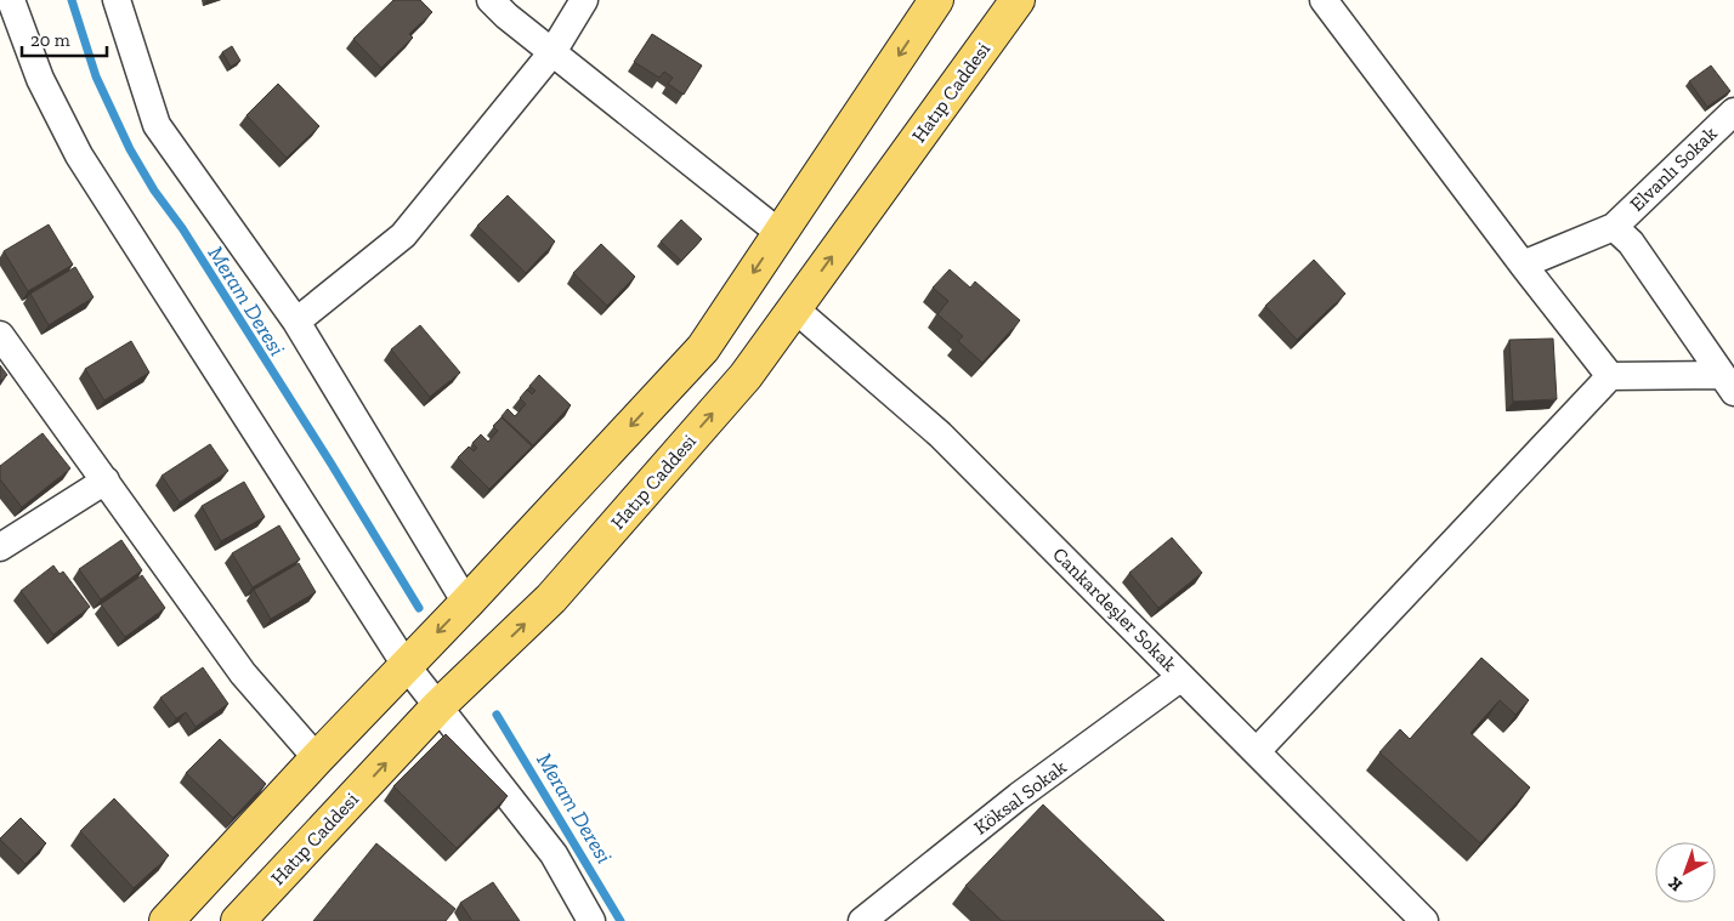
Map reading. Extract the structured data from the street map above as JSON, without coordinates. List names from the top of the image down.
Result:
{
  "streets": {
    "main road": ["Hatıp Caddesi"],
    "street": ["Elvanlı Sokak", "Cankardeşler Sokak", "Köksal Sokak"]
  },
  "crossings": [
    ["Hatıp Caddesi", "Cankardeşler Sokak"],
    ["Cankardeşler Sokak", "Köksal Sokak"]
  ],
  "water": ["Meram Deresi"],
  "scale_bar": "20 m",
  "north": "bottom left"
}
